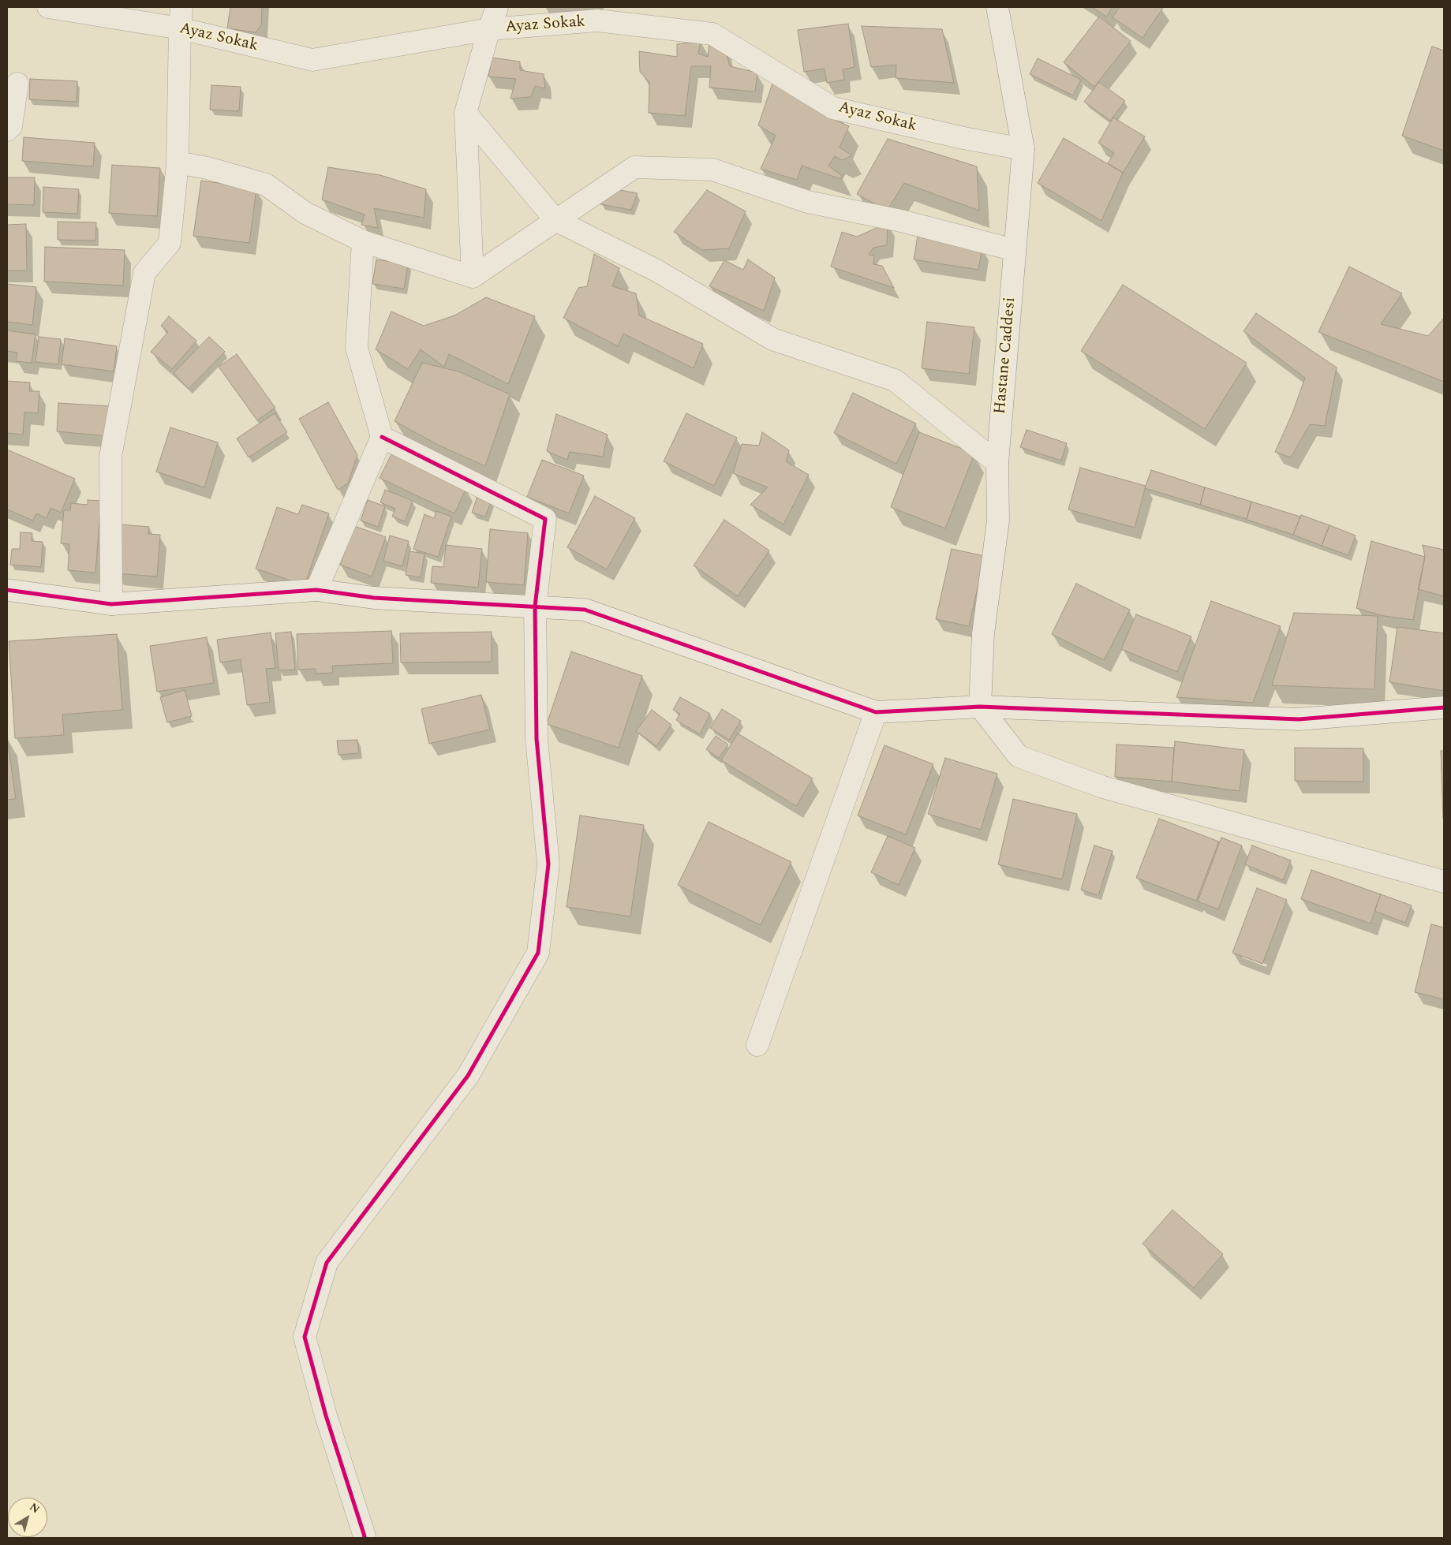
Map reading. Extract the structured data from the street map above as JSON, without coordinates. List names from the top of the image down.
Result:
{
  "streets": {
    "street": ["Ayaz Sokak", "Hastane Caddesi"]
  },
  "crossings": [
    ["Ayaz Sokak", "Hastane Caddesi"]
  ],
  "north": "top right"
}
